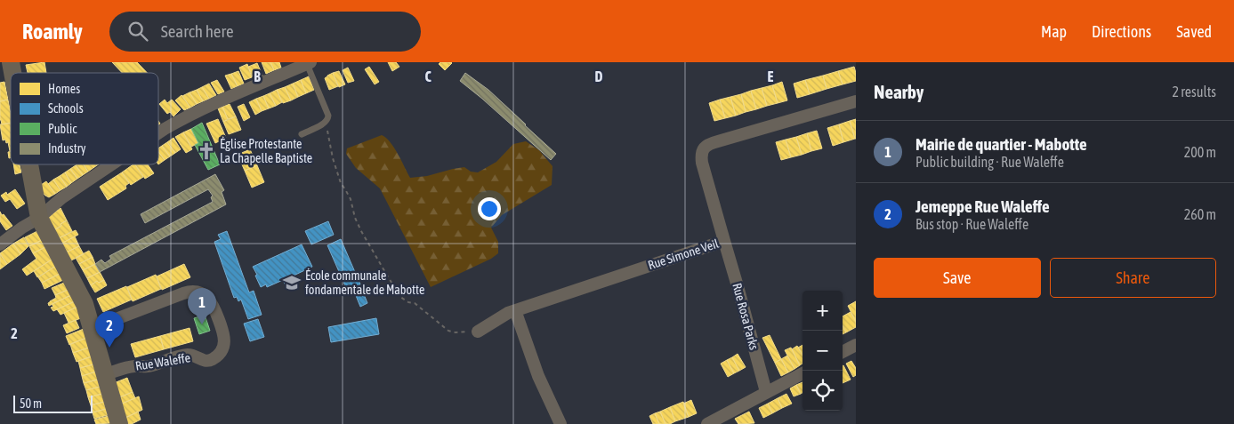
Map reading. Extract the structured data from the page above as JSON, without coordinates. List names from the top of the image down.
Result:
{
  "streets": {
    "street": ["Rue Simone Veil", "Rue Rosa Parks", "Rue Waleffe"]
  },
  "crossings": [
    ["Rue Simone Veil", "Rue Rosa Parks"]
  ],
  "places": {
    "church": ["Église Protestante La Chapelle Baptiste"],
    "school or university": ["École communale fondamentale de Mabotte"]
  },
  "legend": [
    "Homes",
    "Schools",
    "Public",
    "Industry"
  ],
  "scale_bar": "50 m",
  "page": {
    "header": "Roamly",
    "search": "Search here",
    "nav": ["Map", "Directions", "Saved"],
    "heading": ["Nearby", "2 results"],
    "list": [
      {
        "mark": "1",
        "name": "Mairie de quartier - Mabotte",
        "note": "Public building · Rue Waleffe",
        "value": "200 m"
      },
      {
        "mark": "2",
        "name": "Jemeppe Rue Waleffe",
        "note": "Bus stop · Rue Waleffe",
        "value": "260 m"
      }
    ],
    "buttons": ["Save", "Share"],
    "pins": ["1", "2"],
    "map_buttons": ["+", "−"],
    "scale": "50 m"
  },
  "grid": {
    "columns": [
      "B",
      "C",
      "D",
      "E"
    ],
    "rows": ["2"]
  }
}
